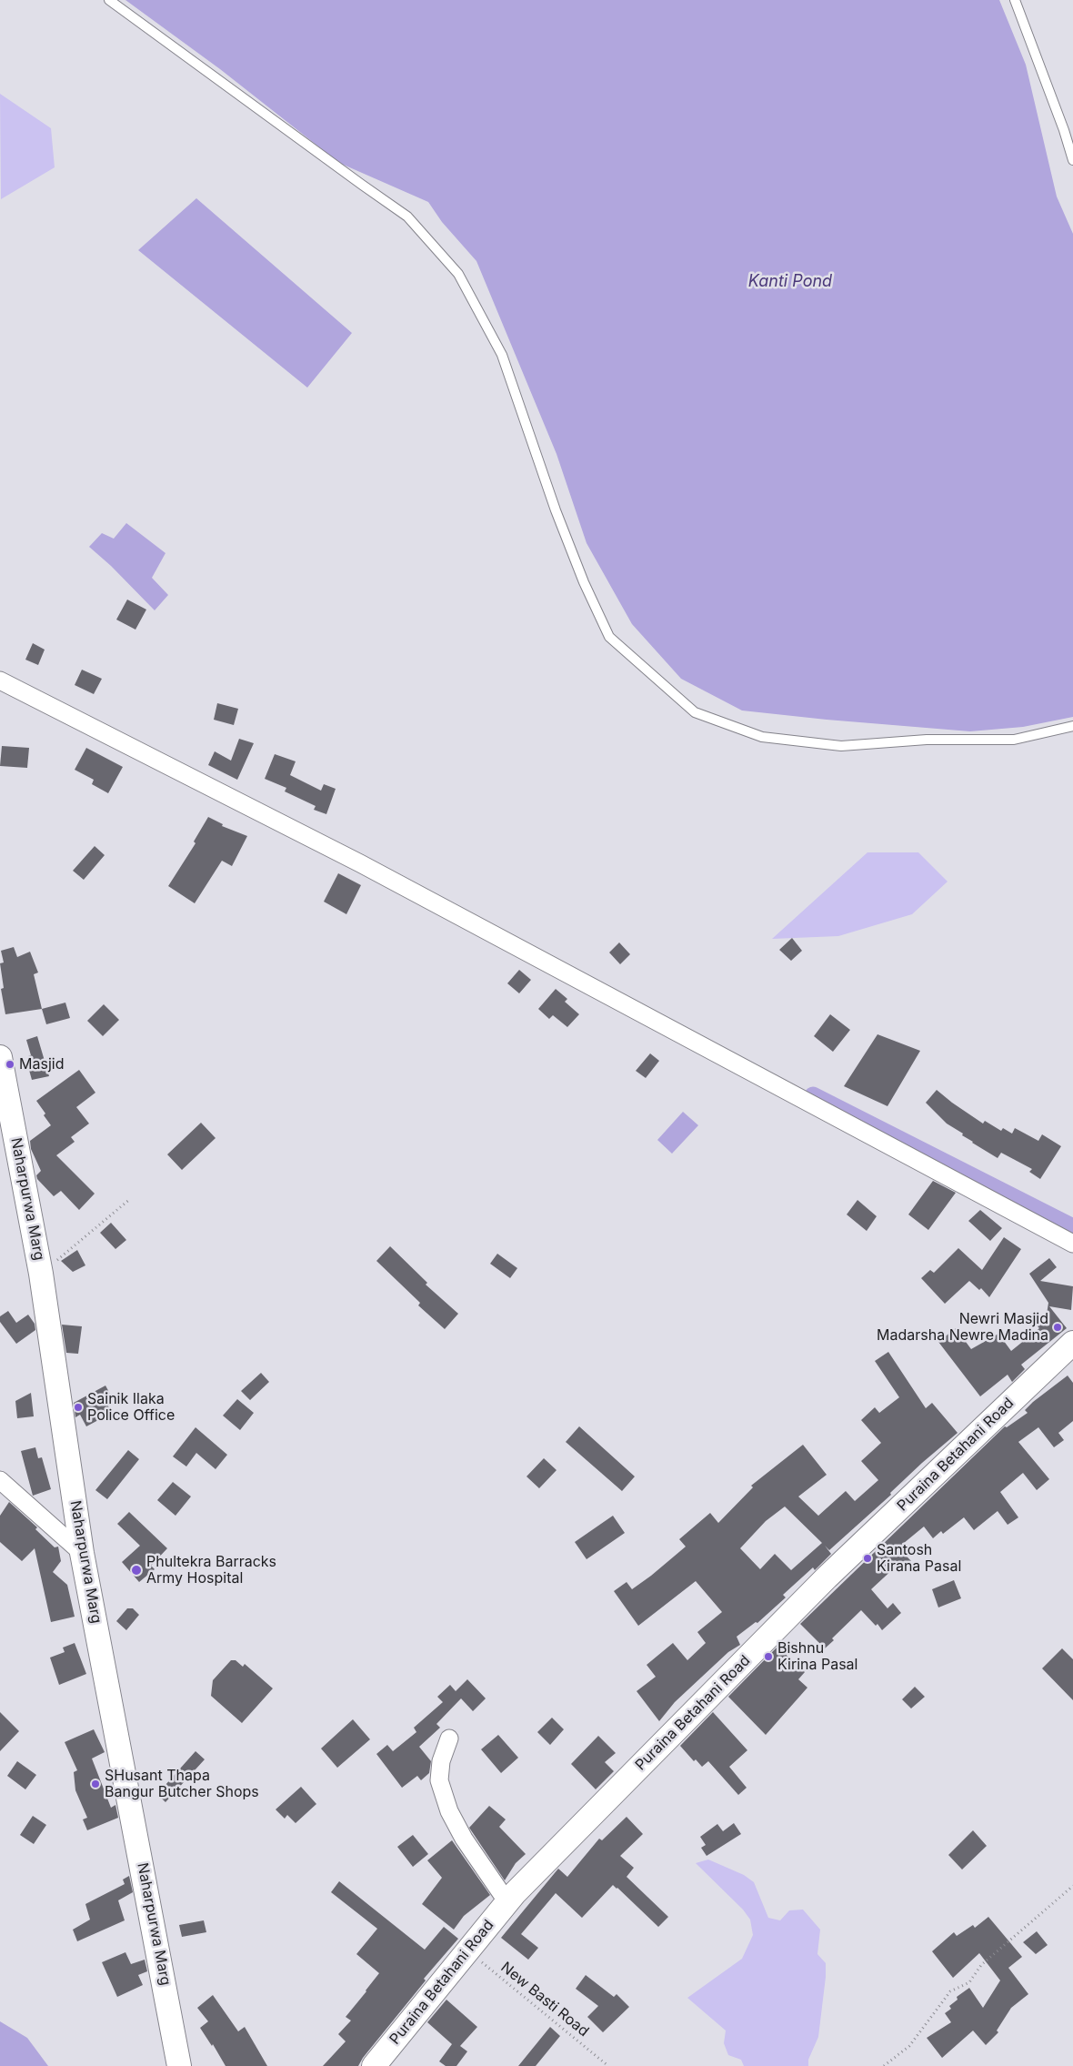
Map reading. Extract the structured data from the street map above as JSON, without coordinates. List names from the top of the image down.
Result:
{
  "streets": {
    "main road": ["Naharpurwa Marg", "Puraina Betahani Road"],
    "path": ["New Basti Road"]
  },
  "crossings": [
    ["Puraina Betahani Road", "New Basti Road"]
  ],
  "water": ["Kanti Pond"],
  "places": [
    "Masjid",
    "Newri Masjid Madarsha Newre Madina",
    "Sainik Ilaka Police Office",
    "Santosh Kirana Pasal",
    "Phultekra Barracks Army Hospital",
    "Bishnu Kirina Pasal",
    "SHusant Thapa Bangur Butcher Shops"
  ]
}
